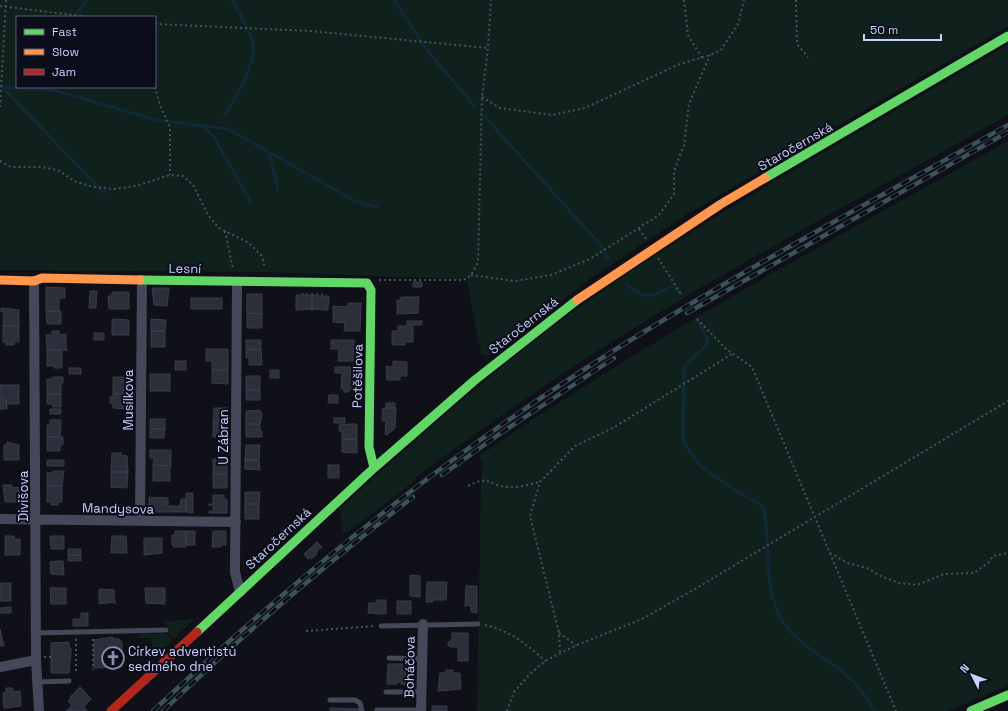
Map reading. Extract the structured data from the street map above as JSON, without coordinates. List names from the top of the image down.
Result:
{
  "streets": {
    "main road": ["Staročernská", "Lesní", "Potěšilova"],
    "street": [
      "Musílkova",
      "U Zábran",
      "Divišova",
      "Mandysova",
      "Boháčova"
    ]
  },
  "crossings": [
    ["Staročernská", "Potěšilova"],
    ["Staročernská", "U Zábran"],
    ["Lesní", "Potěšilova"],
    ["Lesní", "Musílkova"],
    ["Lesní", "U Zábran"],
    ["Lesní", "Divišova"],
    ["Musílkova", "Mandysova"],
    ["U Zábran", "Mandysova"],
    ["Divišova", "Mandysova"]
  ],
  "places": {
    "church": ["Církev adventistů sedmého dne"]
  },
  "legend": ["Fast", "Slow", "Jam"],
  "scale_bar": "50 m",
  "north": "top left"
}
